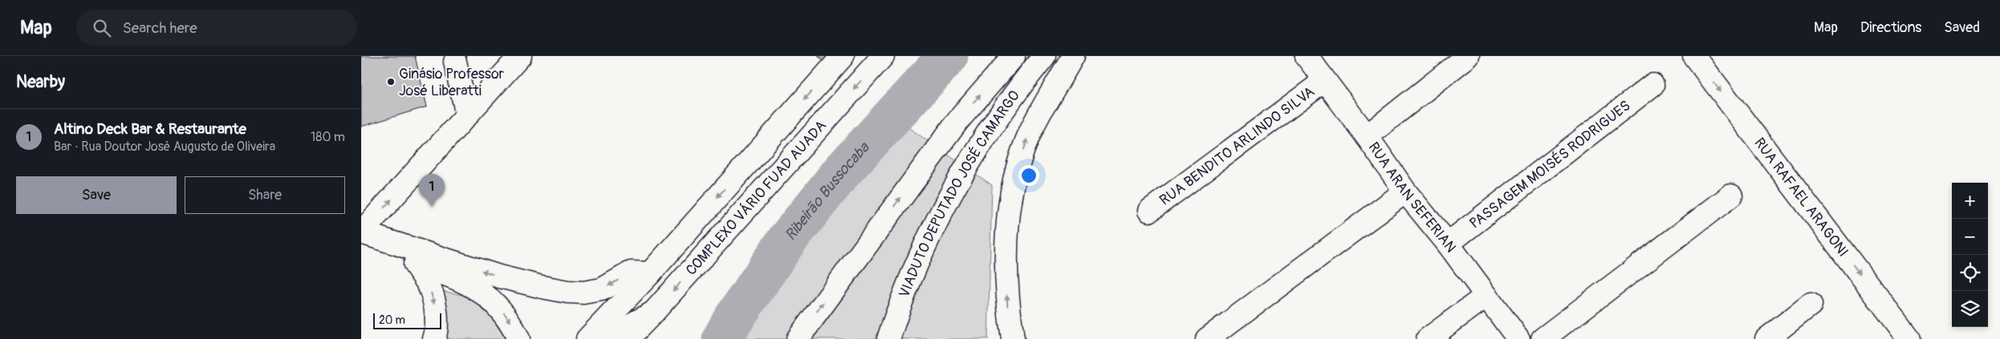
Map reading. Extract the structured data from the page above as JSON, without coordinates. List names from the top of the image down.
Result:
{
  "streets": {
    "main road": [
      "RUA BENDITO ARLINDO SILVA",
      "PASSAGEM MOISÉS RODRIGUES",
      "VIADUTO DEPUTADO JOSÉ CAMARGO",
      "RUA ARAN SEFERIAN",
      "RUA RAFAEL ARAGONI",
      "COMPLEXO VÁRIO FUAD AUADA"
    ]
  },
  "crossings": [
    ["RUA BENDITO ARLINDO SILVA", "RUA ARAN SEFERIAN"],
    ["PASSAGEM MOISÉS RODRIGUES", "RUA ARAN SEFERIAN"]
  ],
  "one_way": ["RUA RAFAEL ARAGONI"],
  "water": ["Ribeirão Bussocaba"],
  "places": ["Ginásio Professor José Liberatti"],
  "scale_bar": "20 m",
  "page": {
    "header": "Map",
    "search": "Search here",
    "nav": ["Map", "Directions", "Saved"],
    "heading": "Nearby",
    "list": [
      {
        "mark": "1",
        "name": "Altino Deck Bar & Restaurante",
        "note": "Bar · Rua Doutor José Augusto de Oliveira",
        "value": "180 m"
      }
    ],
    "buttons": ["Save", "Share"],
    "pins": "1",
    "map_buttons": ["+", "−"],
    "scale": "20 m"
  }
}
